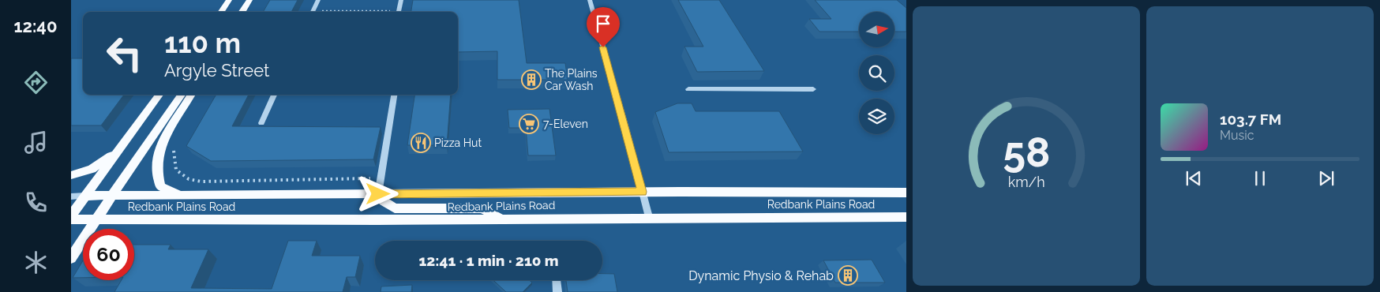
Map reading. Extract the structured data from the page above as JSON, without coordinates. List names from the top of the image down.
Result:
{
  "streets": {
    "main road": ["Redbank Plains Road"]
  },
  "places": {
    "building": ["The Plains Car Wash", "Dynamic Physio & Rehab"],
    "supermarket": ["7-Eleven"],
    "restaurant": ["Pizza Hut"]
  },
  "north": "right",
  "page": {
    "tabs": "12:40",
    "turn": ["110 m", "Argyle Street"],
    "song": ["103.7 FM", "Music"],
    "limit": "60",
    "trip": "12:41 · 1 min · 210 m",
    "gauge": ["58", "km/h"]
  }
}
